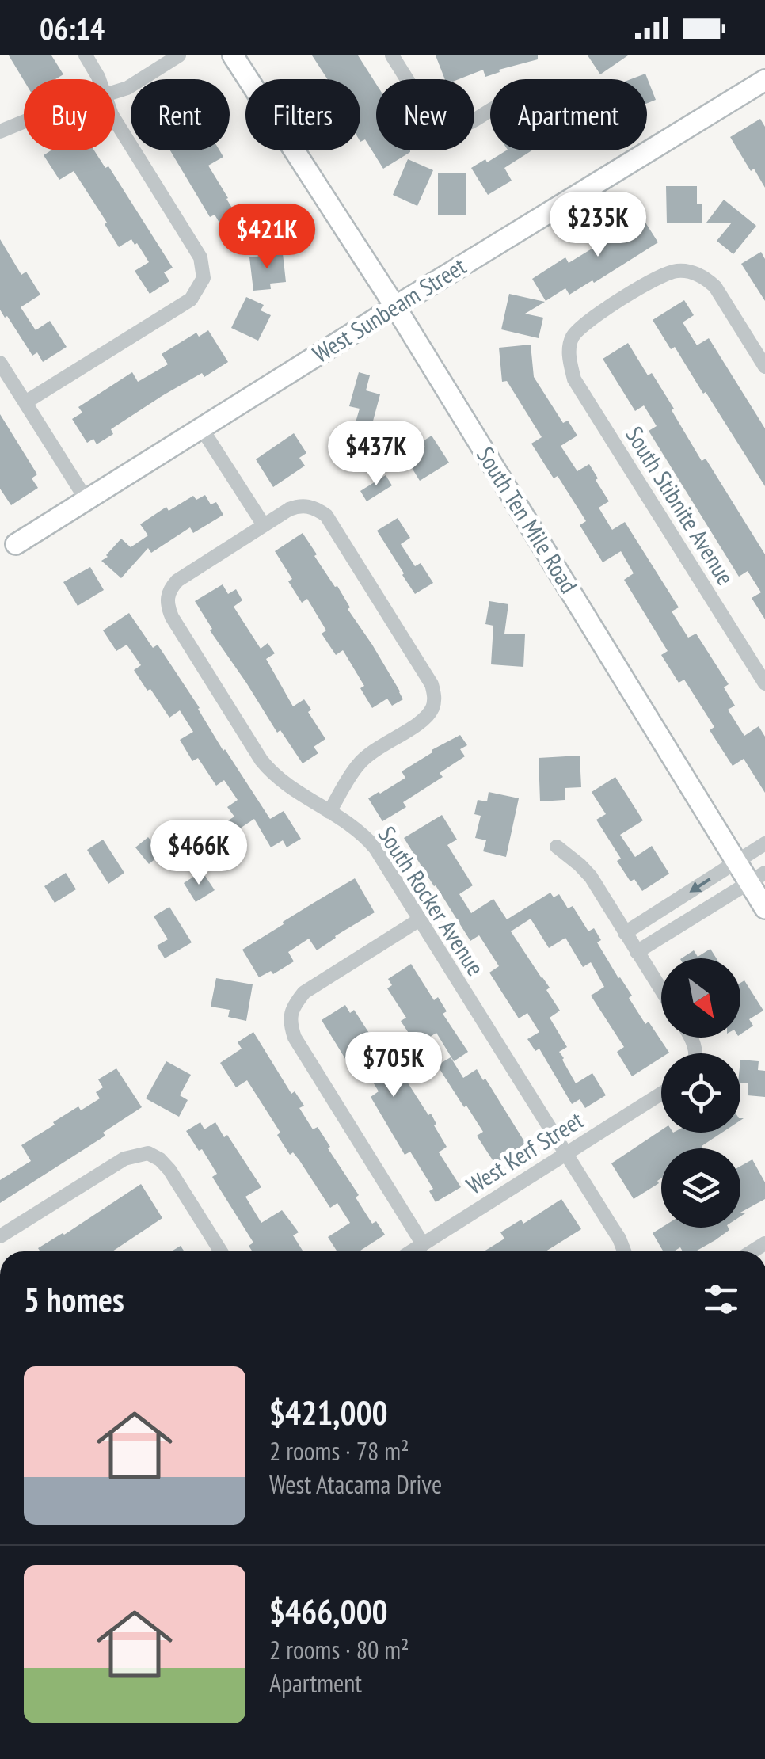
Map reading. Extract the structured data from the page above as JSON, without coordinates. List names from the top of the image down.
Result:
{
  "streets": {
    "street": [
      "West Sunbeam Street",
      "South Stibnite Avenue",
      "South Ten Mile Road",
      "South Rocker Avenue",
      "West Kerf Street"
    ]
  },
  "crossings": [
    ["West Sunbeam Street", "South Ten Mile Road"],
    ["South Rocker Avenue", "West Kerf Street"]
  ],
  "north": "bottom right",
  "page": {
    "status": "06:14",
    "chip": [
      "Buy",
      "Rent",
      "Filters",
      "New",
      "Apartment"
    ],
    "price": [
      "$235K",
      "$421K",
      "$437K",
      "$466K",
      "$705K"
    ],
    "heading": "5 homes",
    "list": [
      {
        "name": "$421,000",
        "note": "2 rooms · 78 m² · West Atacama Drive"
      },
      {
        "name": "$466,000",
        "note": "2 rooms · 80 m² · Apartment"
      }
    ]
  }
}
